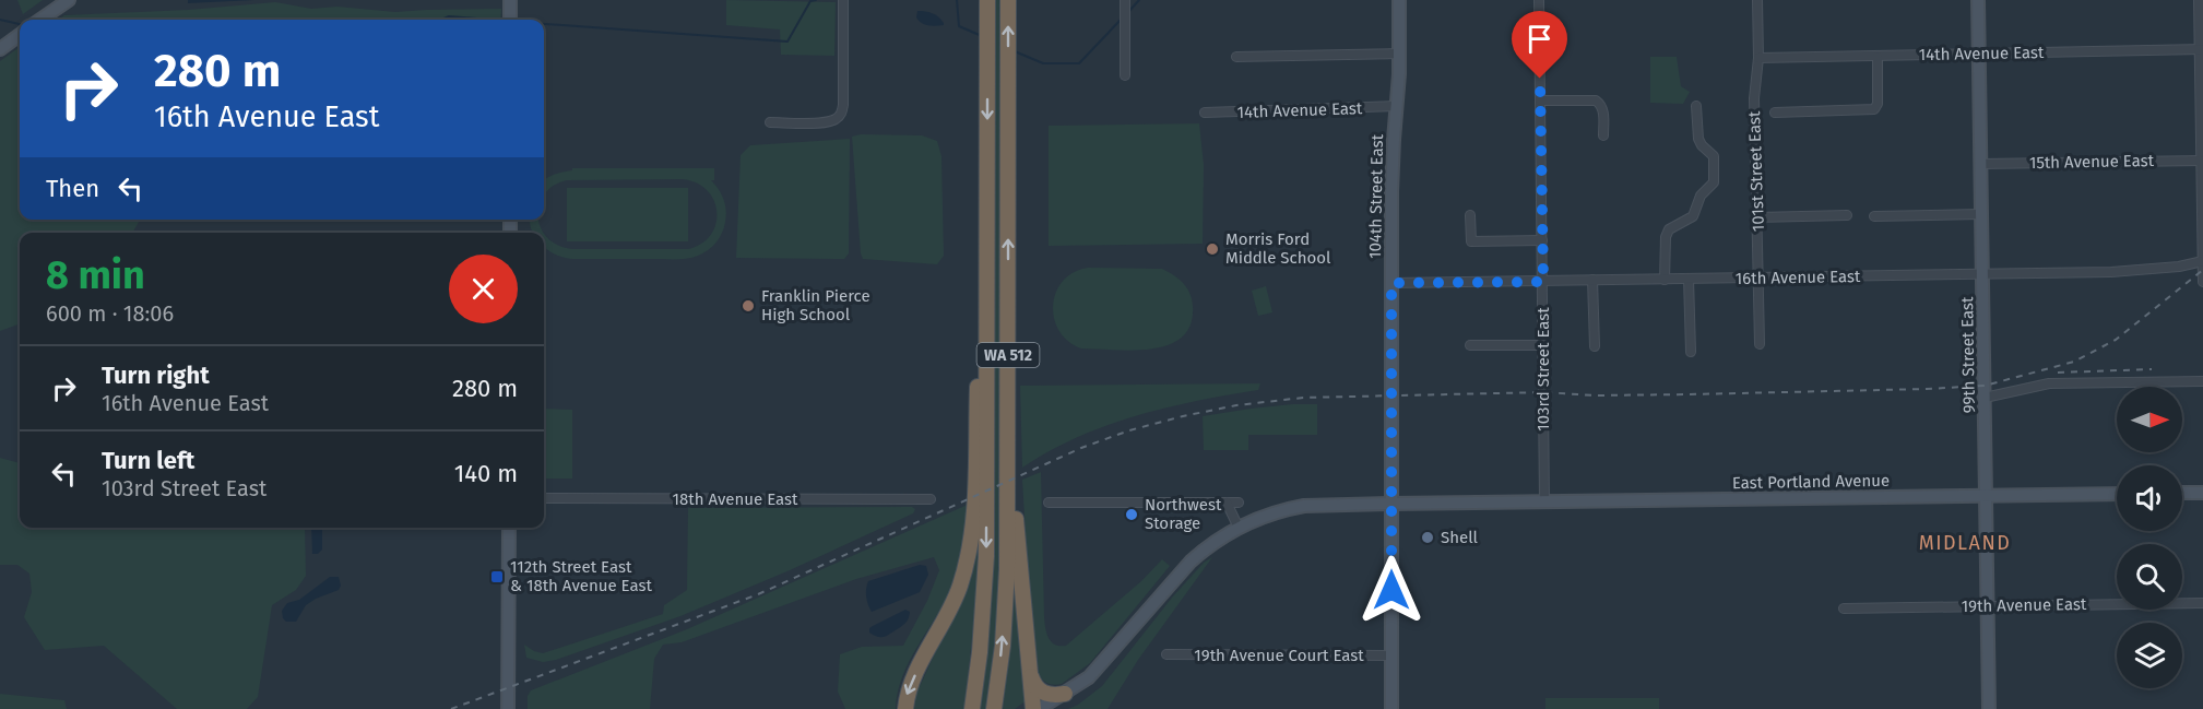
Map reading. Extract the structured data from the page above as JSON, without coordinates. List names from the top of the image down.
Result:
{
  "streets": {
    "highway": ["WA 512"],
    "street": [
      "14th Avenue East",
      "15th Avenue East",
      "101st Street East",
      "104th Street East",
      "16th Avenue East",
      "99th Street East",
      "103rd Street East",
      "East Portland Avenue",
      "18th Avenue East",
      "19th Avenue East",
      "19th Avenue Court East"
    ]
  },
  "crossings": [
    ["14th Avenue East", "101st Street East"],
    ["14th Avenue East", "104th Street East"],
    ["14th Avenue East", "99th Street East"],
    ["15th Avenue East", "99th Street East"],
    ["101st Street East", "16th Avenue East"],
    ["104th Street East", "16th Avenue East"],
    ["104th Street East", "East Portland Avenue"],
    ["104th Street East", "19th Avenue Court East"],
    ["16th Avenue East", "99th Street East"],
    ["16th Avenue East", "103rd Street East"],
    ["99th Street East", "East Portland Avenue"],
    ["99th Street East", "19th Avenue East"],
    ["103rd Street East", "East Portland Avenue"]
  ],
  "districts": ["MIDLAND"],
  "places": {
    "other": [
      "Morris Ford Middle School",
      "Franklin Pierce High School",
      "Northwest Storage",
      "Shell"
    ],
    "transit": ["112th Street East & 18th Avenue East"]
  },
  "north": "right",
  "page": {
    "turn": ["280 m", "16th Avenue East"],
    "then": "Then",
    "heading": ["8 min", "600 m · 18:06"],
    "list": [
      {
        "name": "Turn right",
        "note": "16th Avenue East",
        "value": "280 m"
      },
      {
        "name": "Turn left",
        "note": "103rd Street East",
        "value": "140 m"
      }
    ]
  }
}
